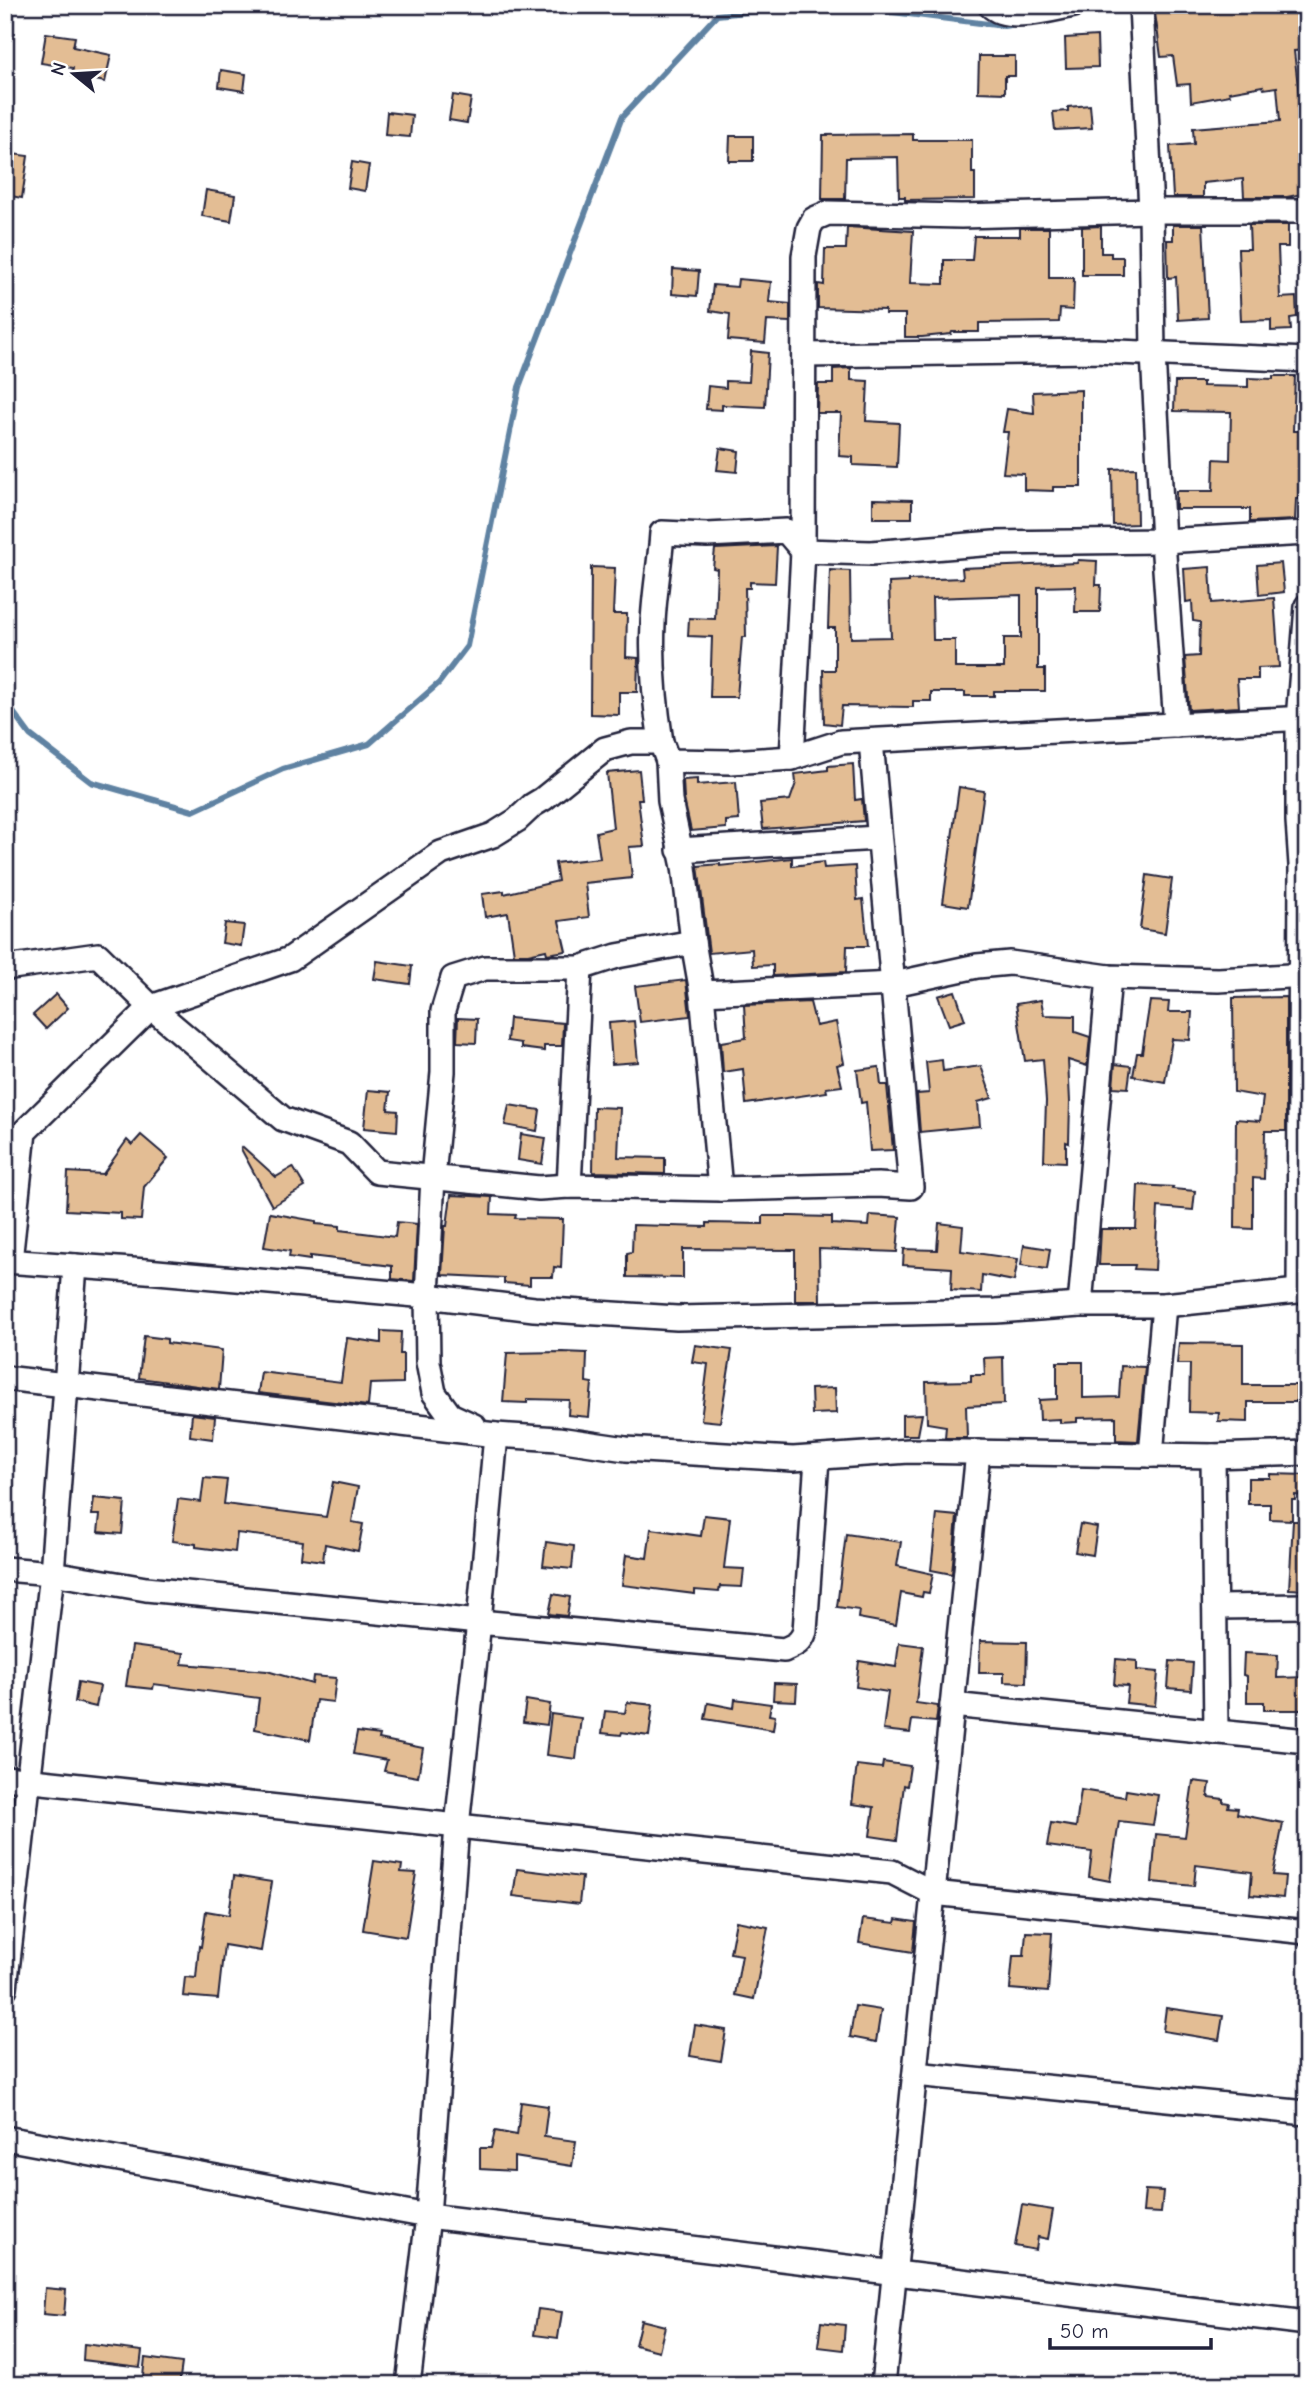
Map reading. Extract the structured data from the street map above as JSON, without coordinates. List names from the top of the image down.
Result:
{
  "scale_bar": "50 m",
  "north": "left"
}
